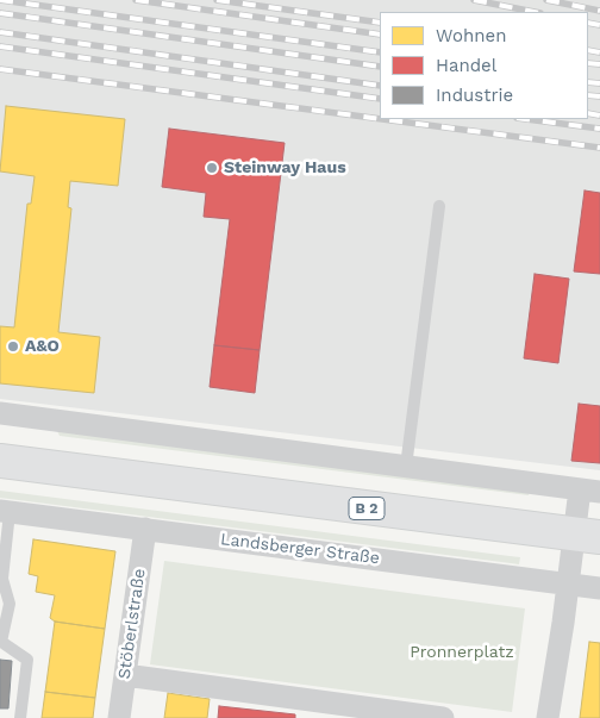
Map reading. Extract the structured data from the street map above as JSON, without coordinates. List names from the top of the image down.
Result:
{
  "streets": {
    "main road": ["B 2"],
    "street": ["Landsberger Straße", "Stöberlstraße"]
  },
  "crossings": [
    ["Landsberger Straße", "Stöberlstraße"]
  ],
  "parks": ["Pronnerplatz"],
  "places": ["Steinway Haus", "A&O"],
  "legend": ["Wohnen", "Handel", "Industrie"]
}
